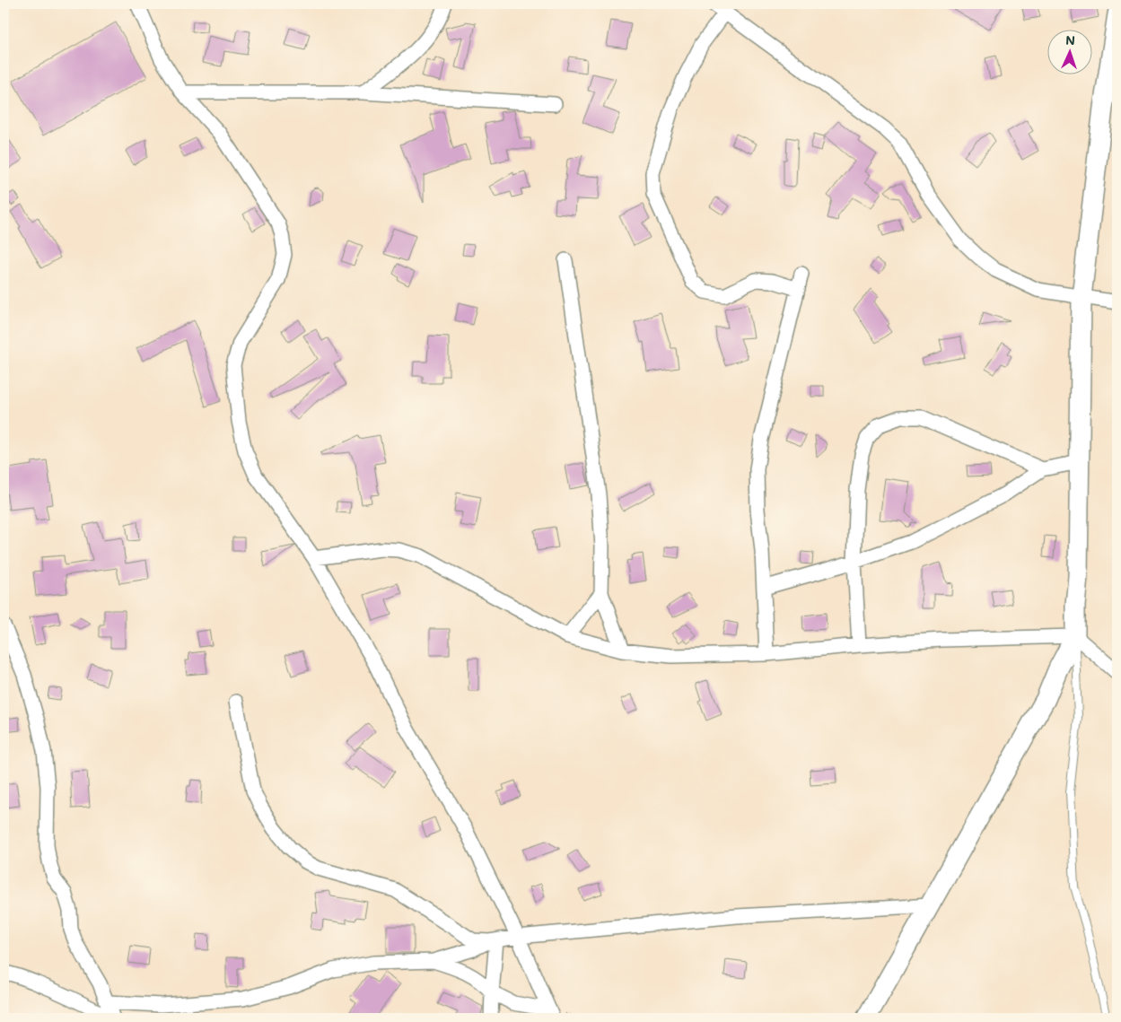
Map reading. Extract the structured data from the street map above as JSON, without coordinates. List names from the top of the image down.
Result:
{
  "north": "top"
}
